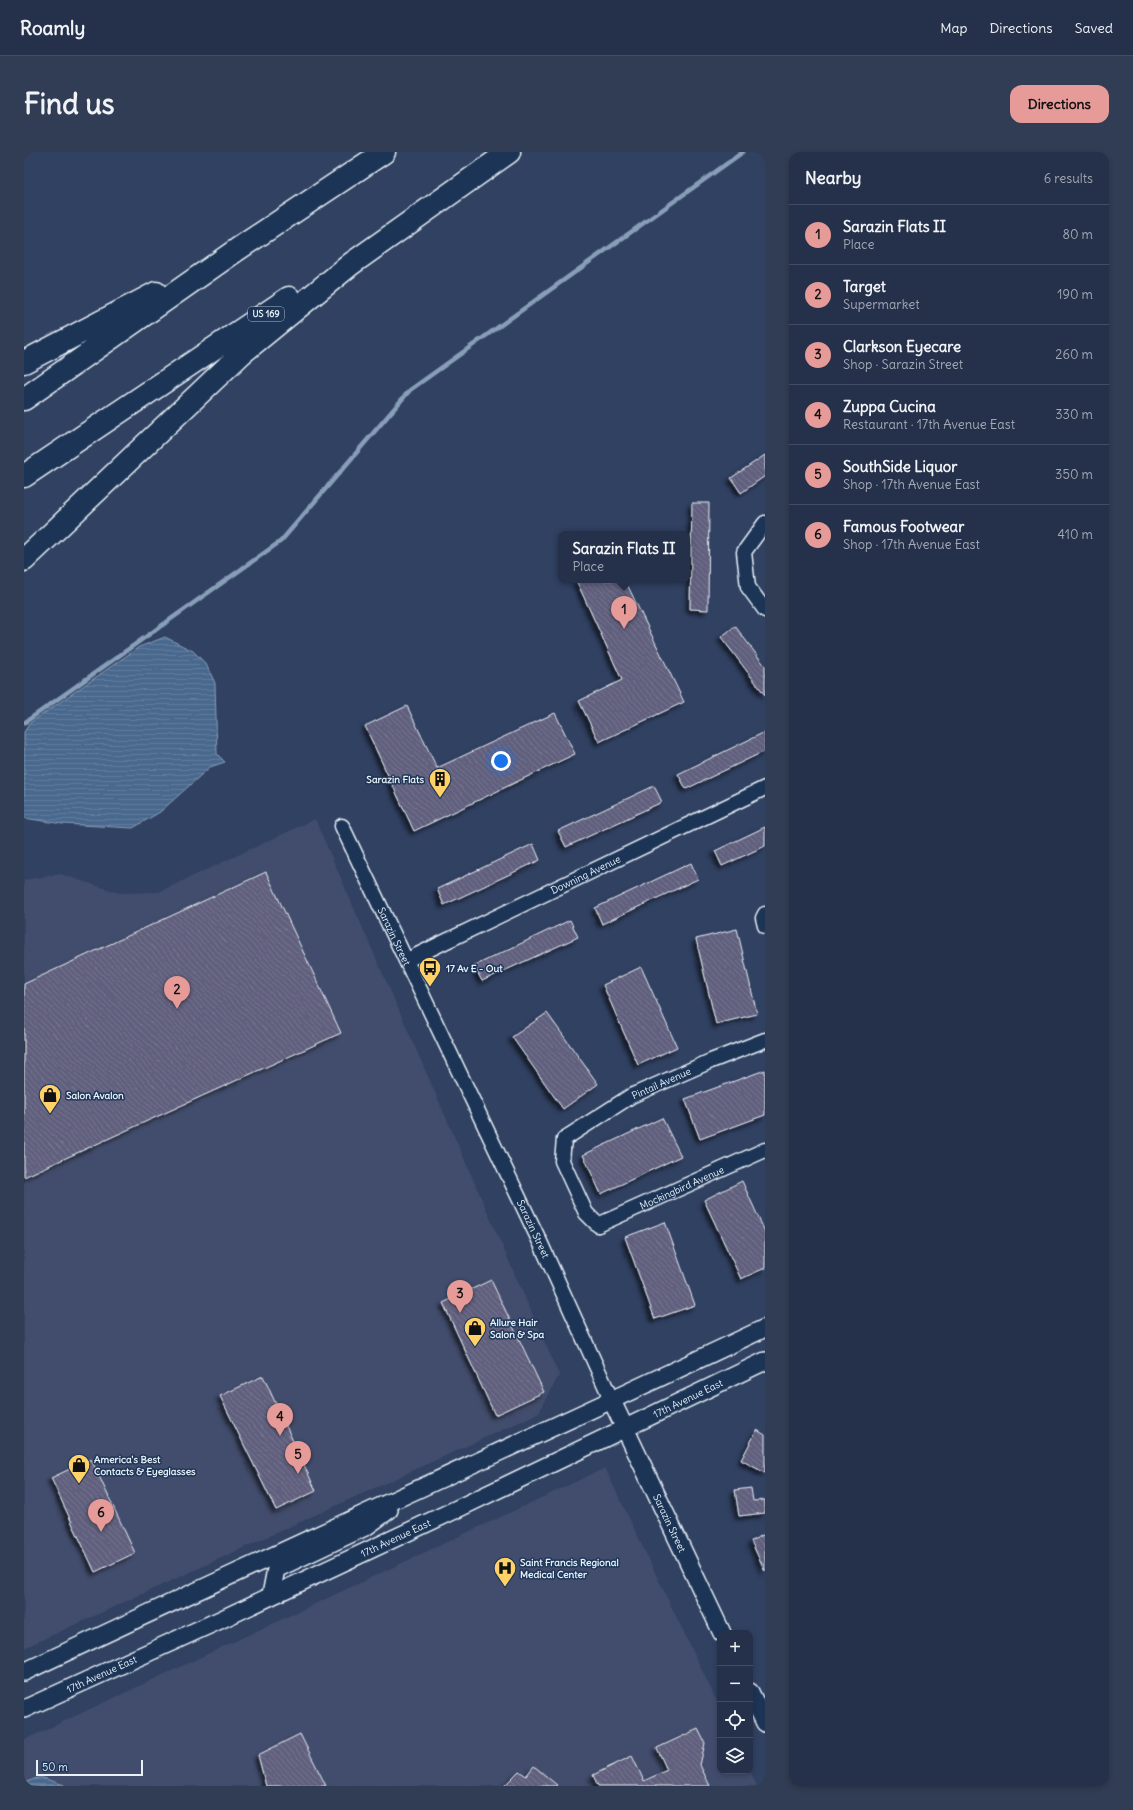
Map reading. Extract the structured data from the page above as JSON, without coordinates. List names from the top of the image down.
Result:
{
  "streets": {
    "highway": ["US 169"],
    "street": [
      "Downing Avenue",
      "Sarazin Street",
      "Pintail Avenue",
      "Mockingbird Avenue",
      "17th Avenue East"
    ]
  },
  "crossings": [
    ["Downing Avenue", "Sarazin Street"],
    ["Sarazin Street", "17th Avenue East"],
    ["Pintail Avenue", "Mockingbird Avenue"]
  ],
  "places": {
    "building": ["Sarazin Flats"],
    "bus stop": ["17 Av E - Out"],
    "shop": ["Salon Avalon", "Allure Hair Salon & Spa", "America's Best Contacts & Eyeglasses"],
    "hospital": ["Saint Francis Regional Medical Center"]
  },
  "scale_bar": "50 m",
  "page": {
    "header": "Roamly",
    "nav": ["Map", "Directions", "Saved"],
    "buttons": "Directions",
    "title": "Find us",
    "heading": ["Nearby", "6 results"],
    "list": [
      {
        "mark": "1",
        "name": "Sarazin Flats II",
        "note": "Place",
        "value": "80 m"
      },
      {
        "mark": "2",
        "name": "Target",
        "note": "Supermarket",
        "value": "190 m"
      },
      {
        "mark": "3",
        "name": "Clarkson Eyecare",
        "note": "Shop · Sarazin Street",
        "value": "260 m"
      },
      {
        "mark": "4",
        "name": "Zuppa Cucina",
        "note": "Restaurant · 17th Avenue East",
        "value": "330 m"
      },
      {
        "mark": "5",
        "name": "SouthSide Liquor",
        "note": "Shop · 17th Avenue East",
        "value": "350 m"
      },
      {
        "mark": "6",
        "name": "Famous Footwear",
        "note": "Shop · 17th Avenue East",
        "value": "410 m"
      }
    ],
    "popup": ["Sarazin Flats II", "Place"],
    "pins": [
      "1",
      "2",
      "3",
      "4",
      "5",
      "6"
    ],
    "map_buttons": ["+", "−"],
    "scale": "50 m"
  }
}
